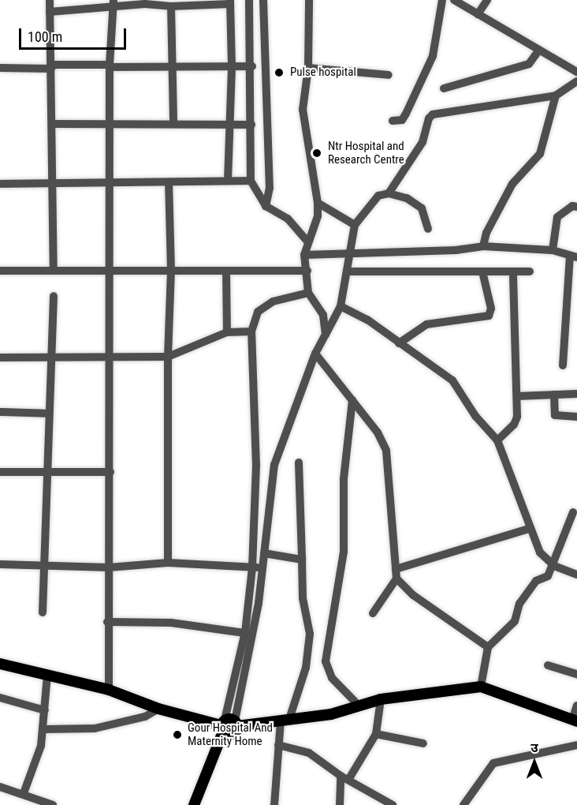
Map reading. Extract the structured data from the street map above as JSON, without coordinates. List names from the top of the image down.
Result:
{
  "places": ["Pulse hospital", "Ntr Hospital and Research Centre", "Gour Hospital And Maternity Home"],
  "scale_bar": "100 m",
  "north": "top"
}
